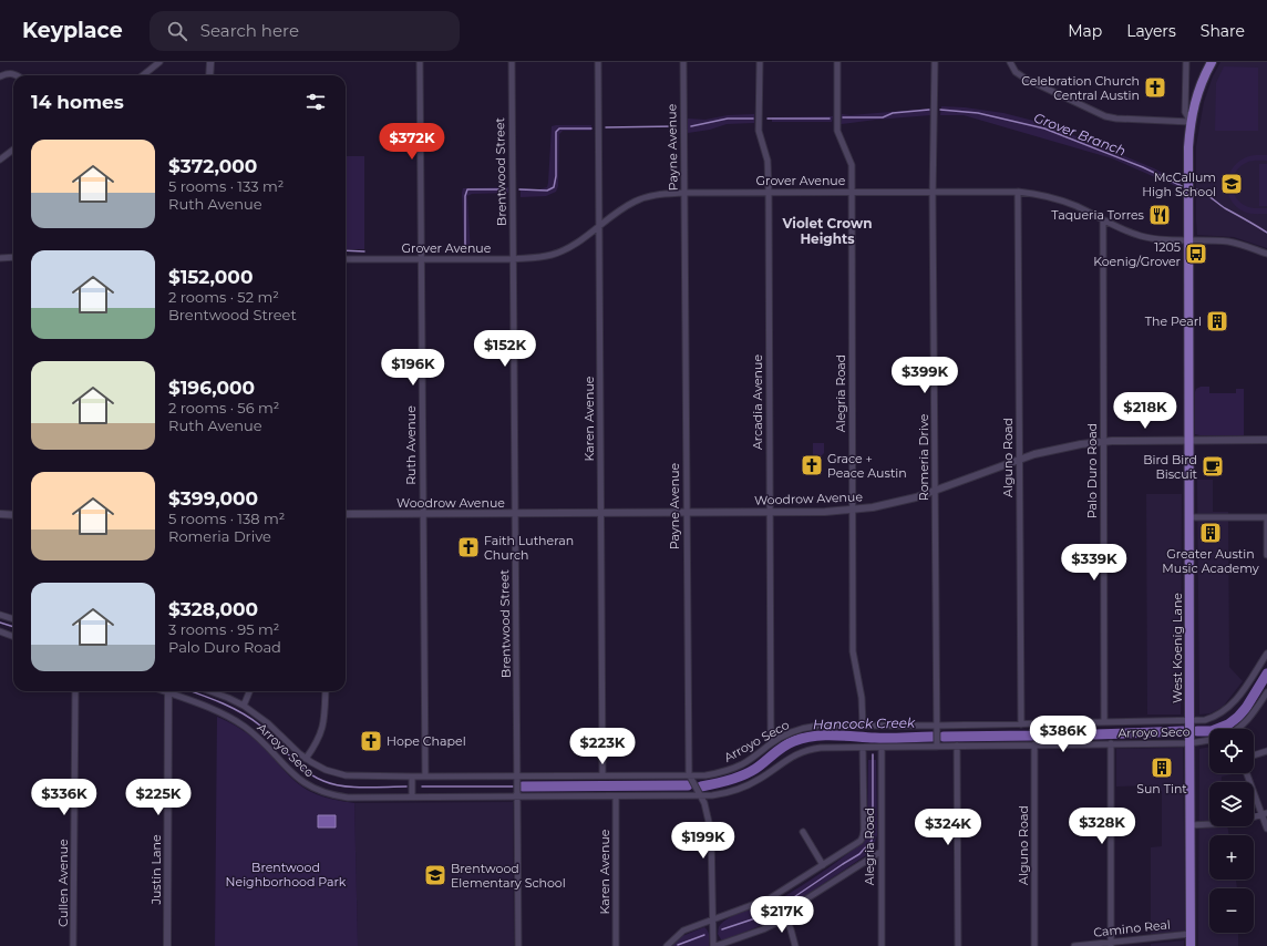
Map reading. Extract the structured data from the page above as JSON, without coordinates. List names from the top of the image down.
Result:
{
  "streets": {
    "main road": ["West Koenig Lane"],
    "street": [
      "Payne Avenue",
      "Brentwood Street",
      "Grover Avenue",
      "Alegria Road",
      "Arcadia Avenue",
      "Karen Avenue",
      "Ruth Avenue",
      "Romeria Drive",
      "Alguno Road",
      "Palo Duro Road",
      "Woodrow Avenue",
      "Arroyo Seco",
      "Justin Lane",
      "Cullen Avenue",
      "Camino Real"
    ]
  },
  "crossings": [
    ["Payne Avenue", "Grover Avenue"],
    ["Payne Avenue", "Woodrow Avenue"],
    ["Payne Avenue", "Arroyo Seco"],
    ["Brentwood Street", "Grover Avenue"],
    ["Brentwood Street", "Woodrow Avenue"],
    ["Brentwood Street", "Arroyo Seco"],
    ["Grover Avenue", "Alegria Road"],
    ["Grover Avenue", "Arcadia Avenue"],
    ["Grover Avenue", "Karen Avenue"],
    ["Grover Avenue", "Ruth Avenue"],
    ["Grover Avenue", "Romeria Drive"],
    ["Grover Avenue", "Alguno Road"],
    ["Grover Avenue", "Palo Duro Road"],
    ["Grover Avenue", "West Koenig Lane"],
    ["Alegria Road", "Woodrow Avenue"],
    ["Alegria Road", "Arroyo Seco"],
    ["Arcadia Avenue", "Woodrow Avenue"],
    ["Arcadia Avenue", "Arroyo Seco"],
    ["Karen Avenue", "Woodrow Avenue"],
    ["Karen Avenue", "Arroyo Seco"],
    ["Ruth Avenue", "Woodrow Avenue"],
    ["Ruth Avenue", "Arroyo Seco"],
    ["Romeria Drive", "Woodrow Avenue"],
    ["Romeria Drive", "Arroyo Seco"],
    ["Alguno Road", "Woodrow Avenue"],
    ["Alguno Road", "Arroyo Seco"],
    ["Palo Duro Road", "Woodrow Avenue"],
    ["Palo Duro Road", "Arroyo Seco"],
    ["Woodrow Avenue", "West Koenig Lane"],
    ["West Koenig Lane", "Arroyo Seco"],
    ["West Koenig Lane", "Camino Real"]
  ],
  "districts": ["Violet Crown Heights"],
  "water": ["Grover Branch", "Hancock Creek"],
  "parks": ["Brentwood Neighborhood Park"],
  "places": {
    "church": [
      "Celebration Church Central Austin",
      "Grace + Peace Austin",
      "Faith Lutheran Church",
      "Hope Chapel"
    ],
    "school or university": ["McCallum High School", "Brentwood Elementary School"],
    "restaurant": ["Taqueria Torres"],
    "bus stop": ["1205 Koenig/Grover"],
    "building": ["The Pearl", "Greater Austin Music Academy", "Sun Tint"],
    "cafe": ["Bird Bird Biscuit"]
  },
  "page": {
    "header": "Keyplace",
    "search": "Search here",
    "nav": ["Map", "Layers", "Share"],
    "heading": "14 homes",
    "price": [
      "$372K",
      "$152K",
      "$196K",
      "$399K",
      "$218K",
      "$339K",
      "$386K",
      "$223K",
      "$336K",
      "$225K",
      "$328K",
      "$324K",
      "$199K",
      "$217K"
    ],
    "list": [
      {
        "name": "$372,000",
        "note": "5 rooms · 133 m² · Ruth Avenue"
      },
      {
        "name": "$152,000",
        "note": "2 rooms · 52 m² · Brentwood Street"
      },
      {
        "name": "$196,000",
        "note": "2 rooms · 56 m² · Ruth Avenue"
      },
      {
        "name": "$399,000",
        "note": "5 rooms · 138 m² · Romeria Drive"
      },
      {
        "name": "$328,000",
        "note": "3 rooms · 95 m² · Palo Duro Road"
      }
    ],
    "map_buttons": ["+", "−"]
  }
}
